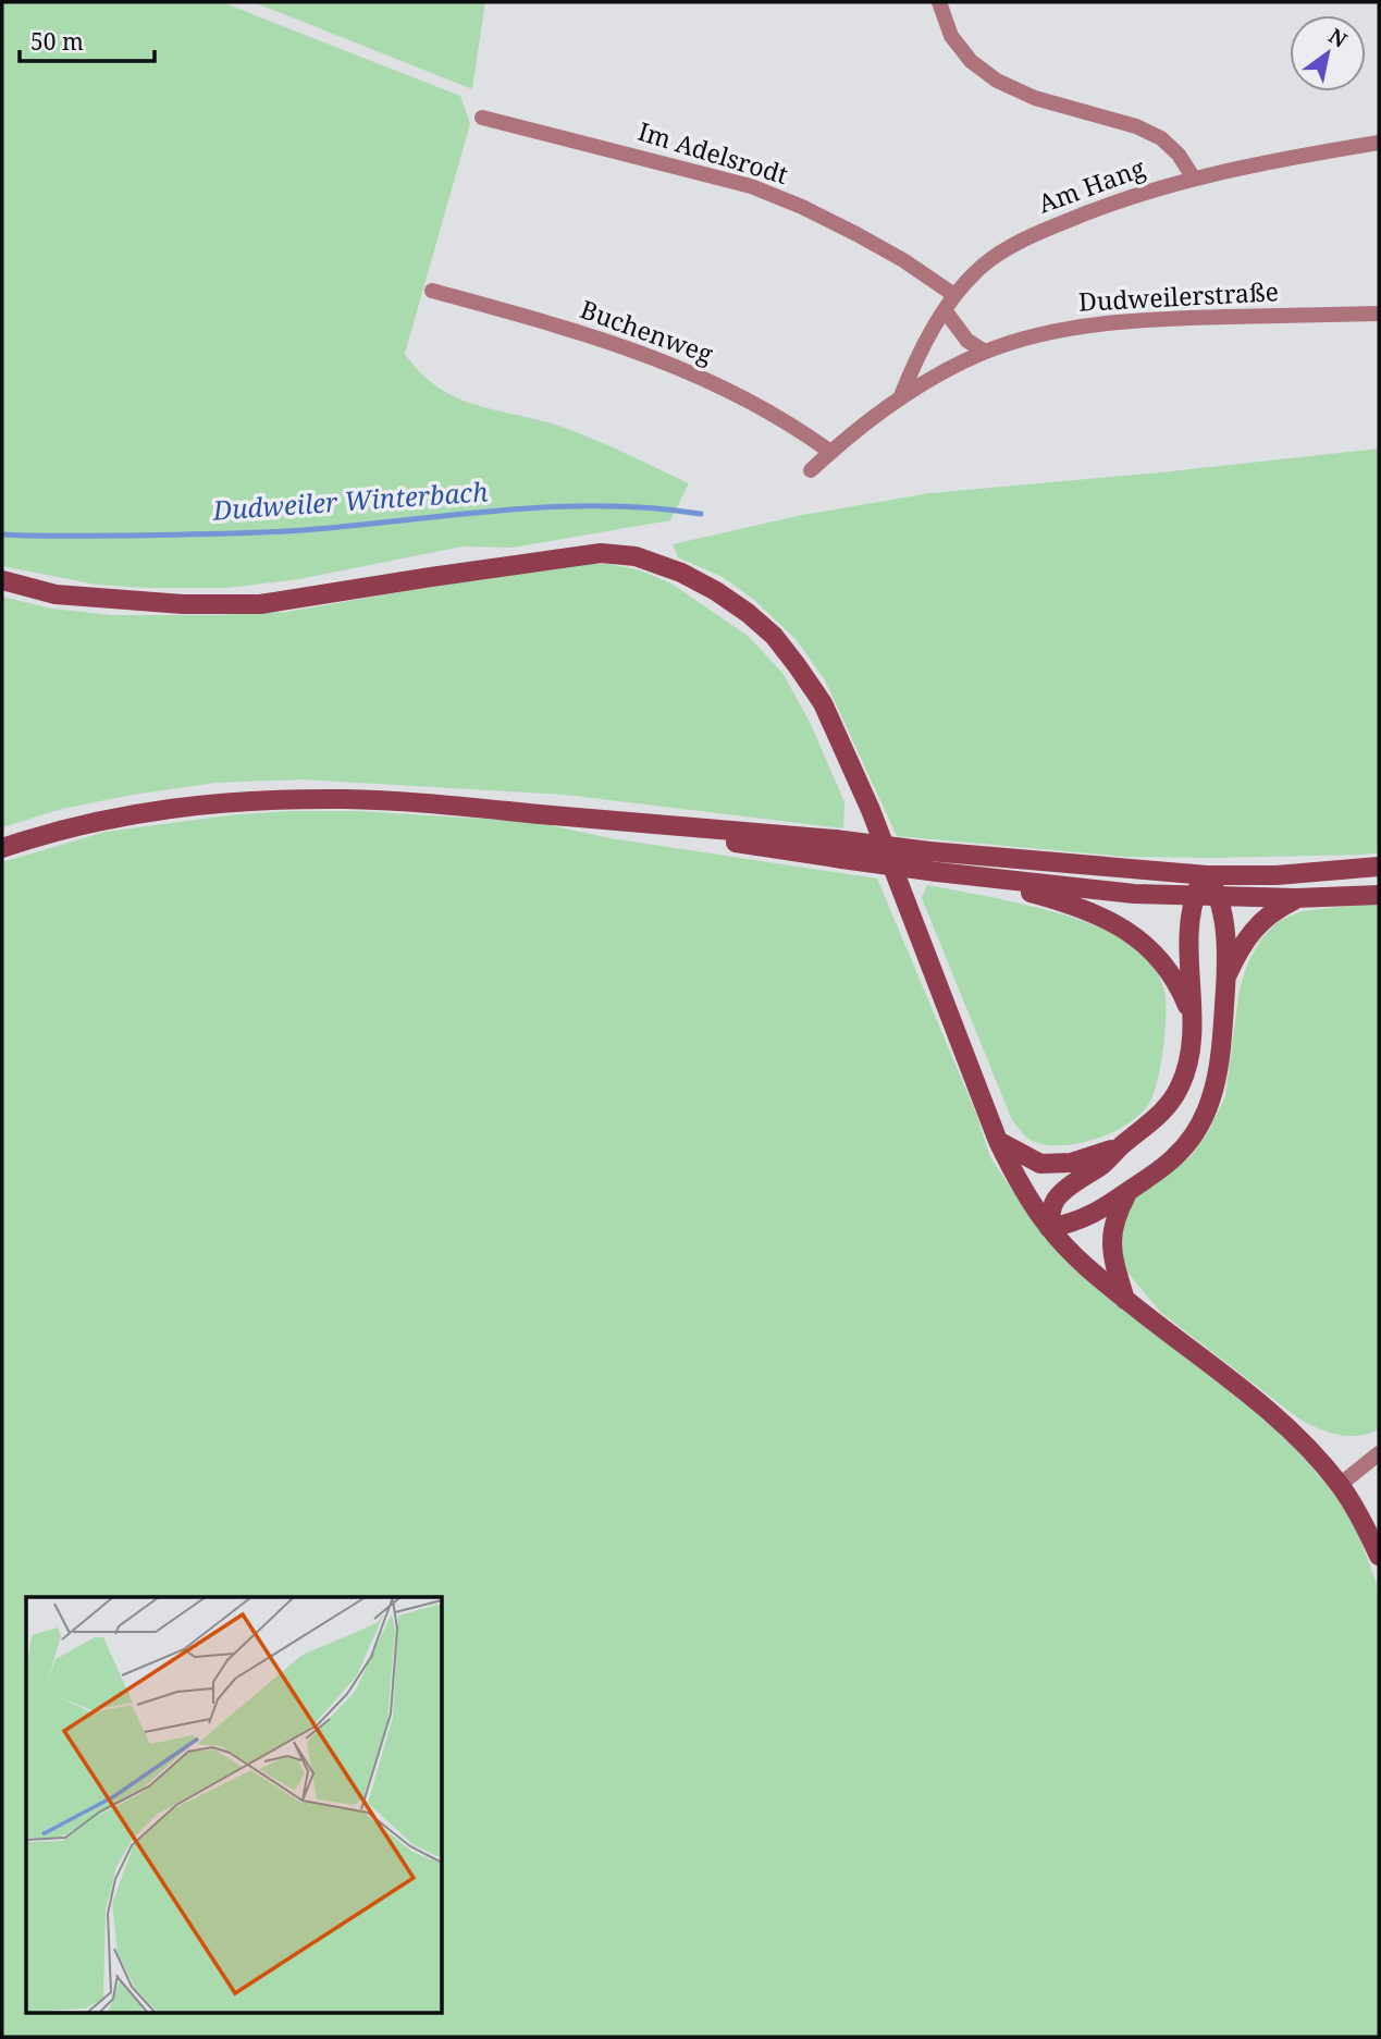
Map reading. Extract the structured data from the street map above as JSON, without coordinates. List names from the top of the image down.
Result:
{
  "streets": {
    "street": [
      "Im Adelsrodt",
      "Am Hang",
      "Dudweilerstraße",
      "Buchenweg"
    ]
  },
  "crossings": [
    ["Im Adelsrodt", "Am Hang"],
    ["Am Hang", "Dudweilerstraße"],
    ["Dudweilerstraße", "Buchenweg"]
  ],
  "water": ["Dudweiler Winterbach"],
  "scale_bar": "50 m",
  "north": "top right"
}
